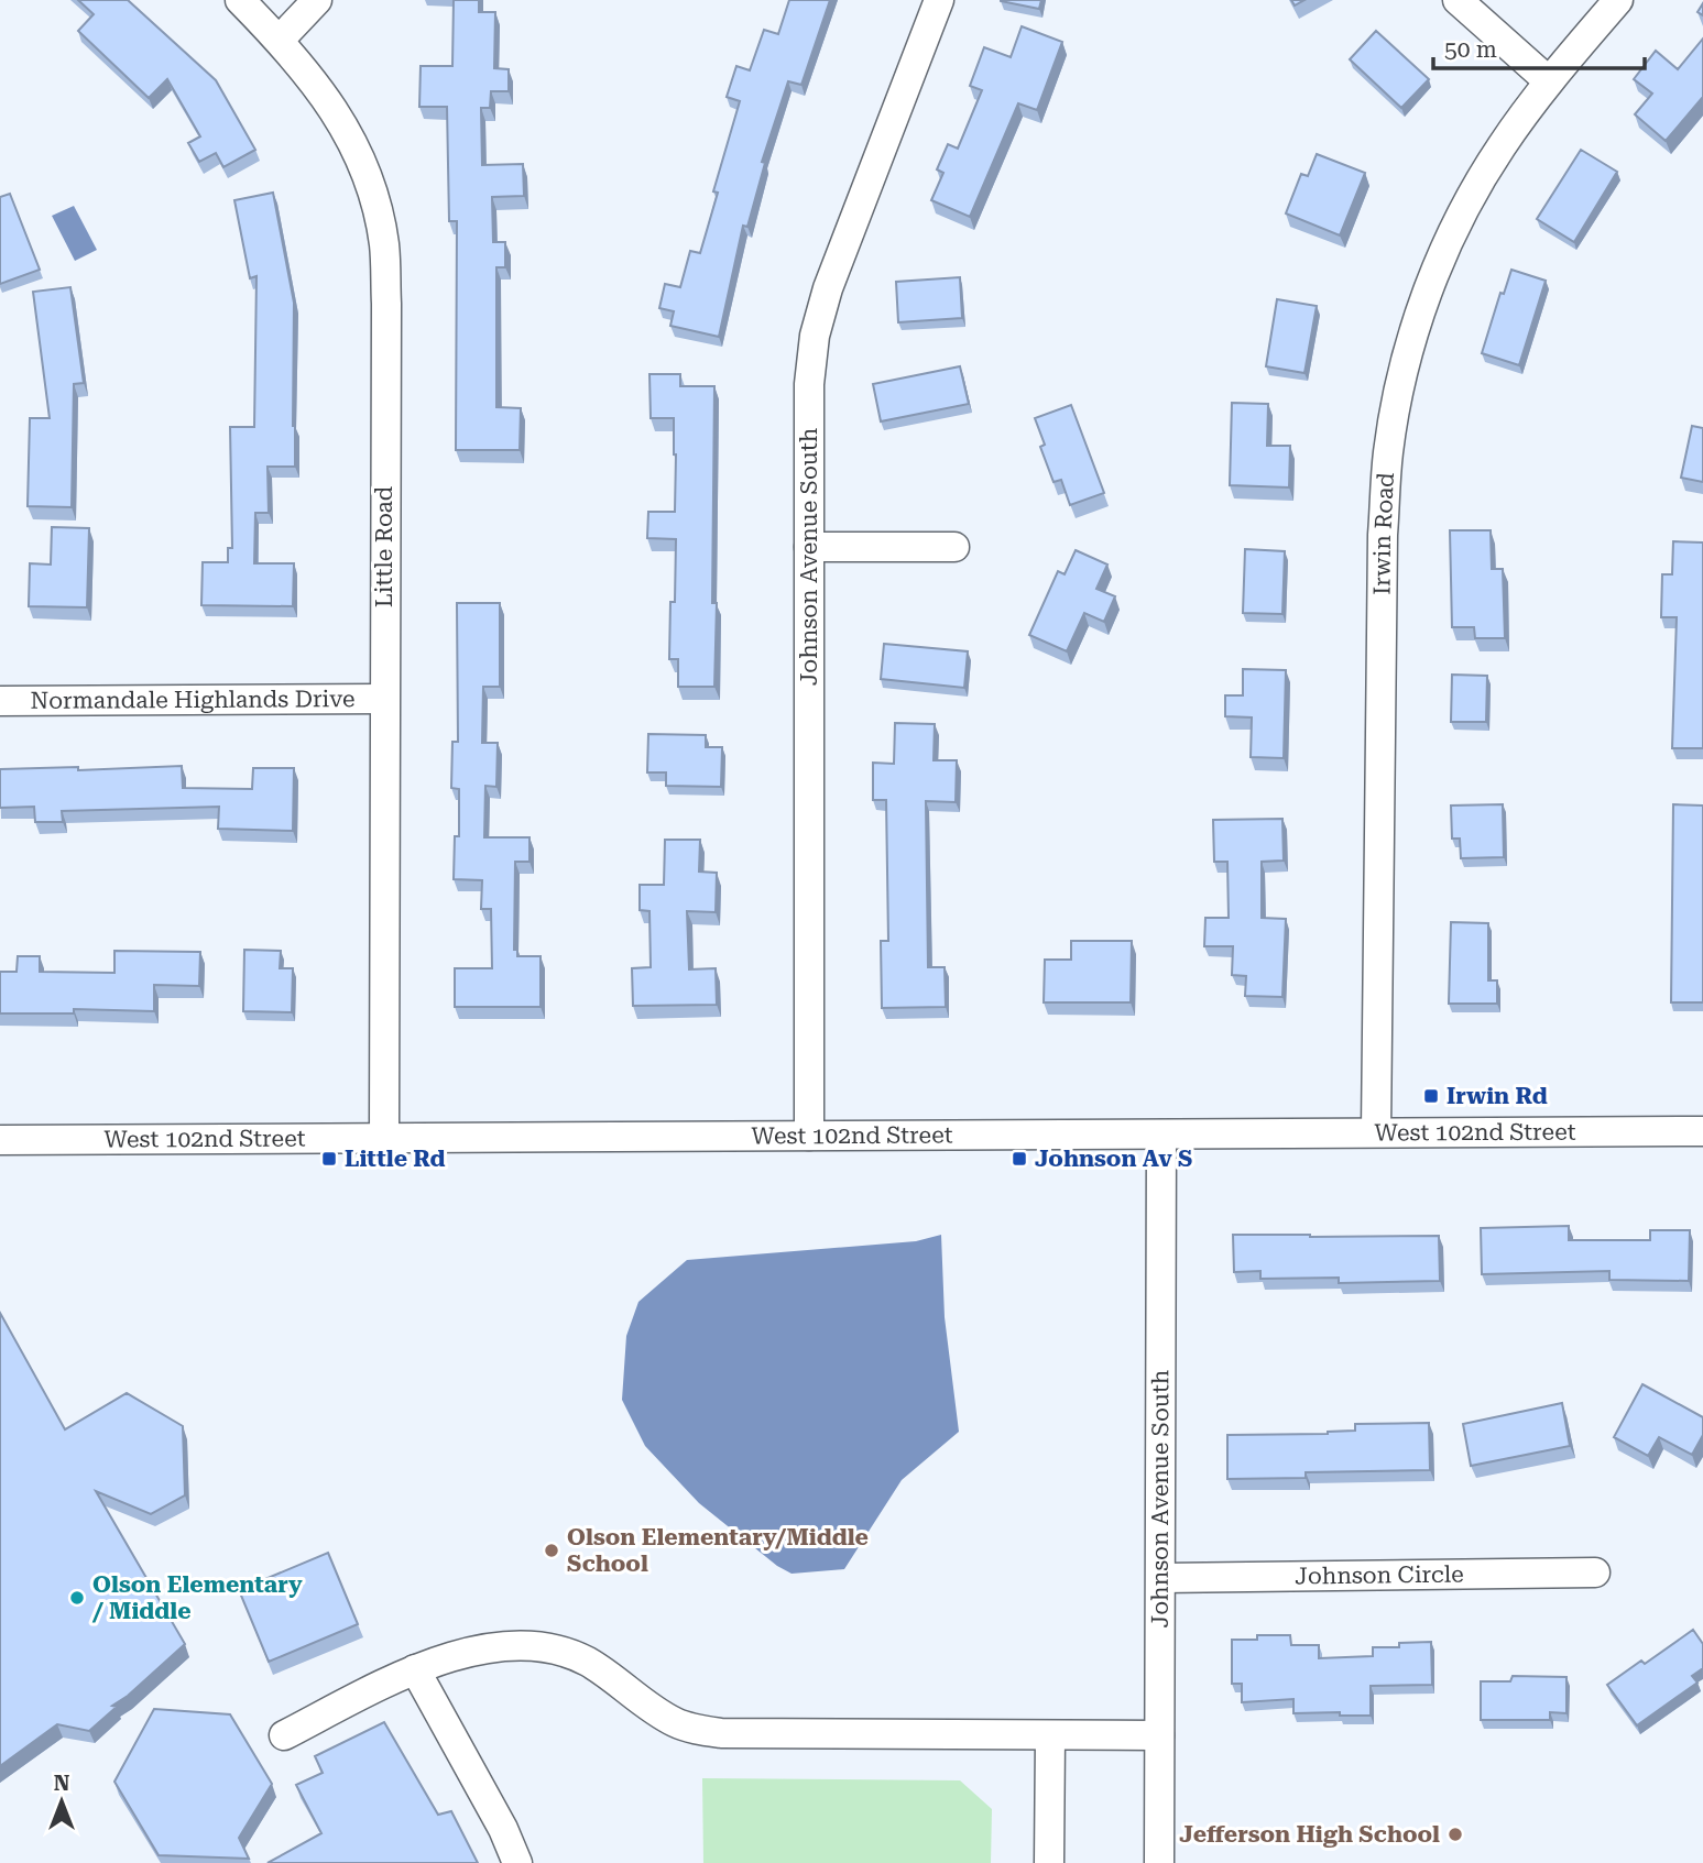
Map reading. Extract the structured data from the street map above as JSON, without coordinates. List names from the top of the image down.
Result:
{
  "streets": {
    "street": [
      "Irwin Road",
      "Little Road",
      "Johnson Avenue South",
      "Normandale Highlands Drive",
      "West 102nd Street",
      "Johnson Circle"
    ]
  },
  "crossings": [
    ["Irwin Road", "West 102nd Street"],
    ["Little Road", "Normandale Highlands Drive"],
    ["Little Road", "West 102nd Street"],
    ["Johnson Avenue South", "West 102nd Street"],
    ["Johnson Avenue South", "Johnson Circle"]
  ],
  "places": {
    "transit": ["Irwin Rd", "Little Rd", "Johnson Av S"],
    "other": ["Olson Elementary/Middle School", "Olson Elementary / Middle", "Jefferson High School"]
  },
  "scale_bar": "50 m",
  "north": "top"
}
